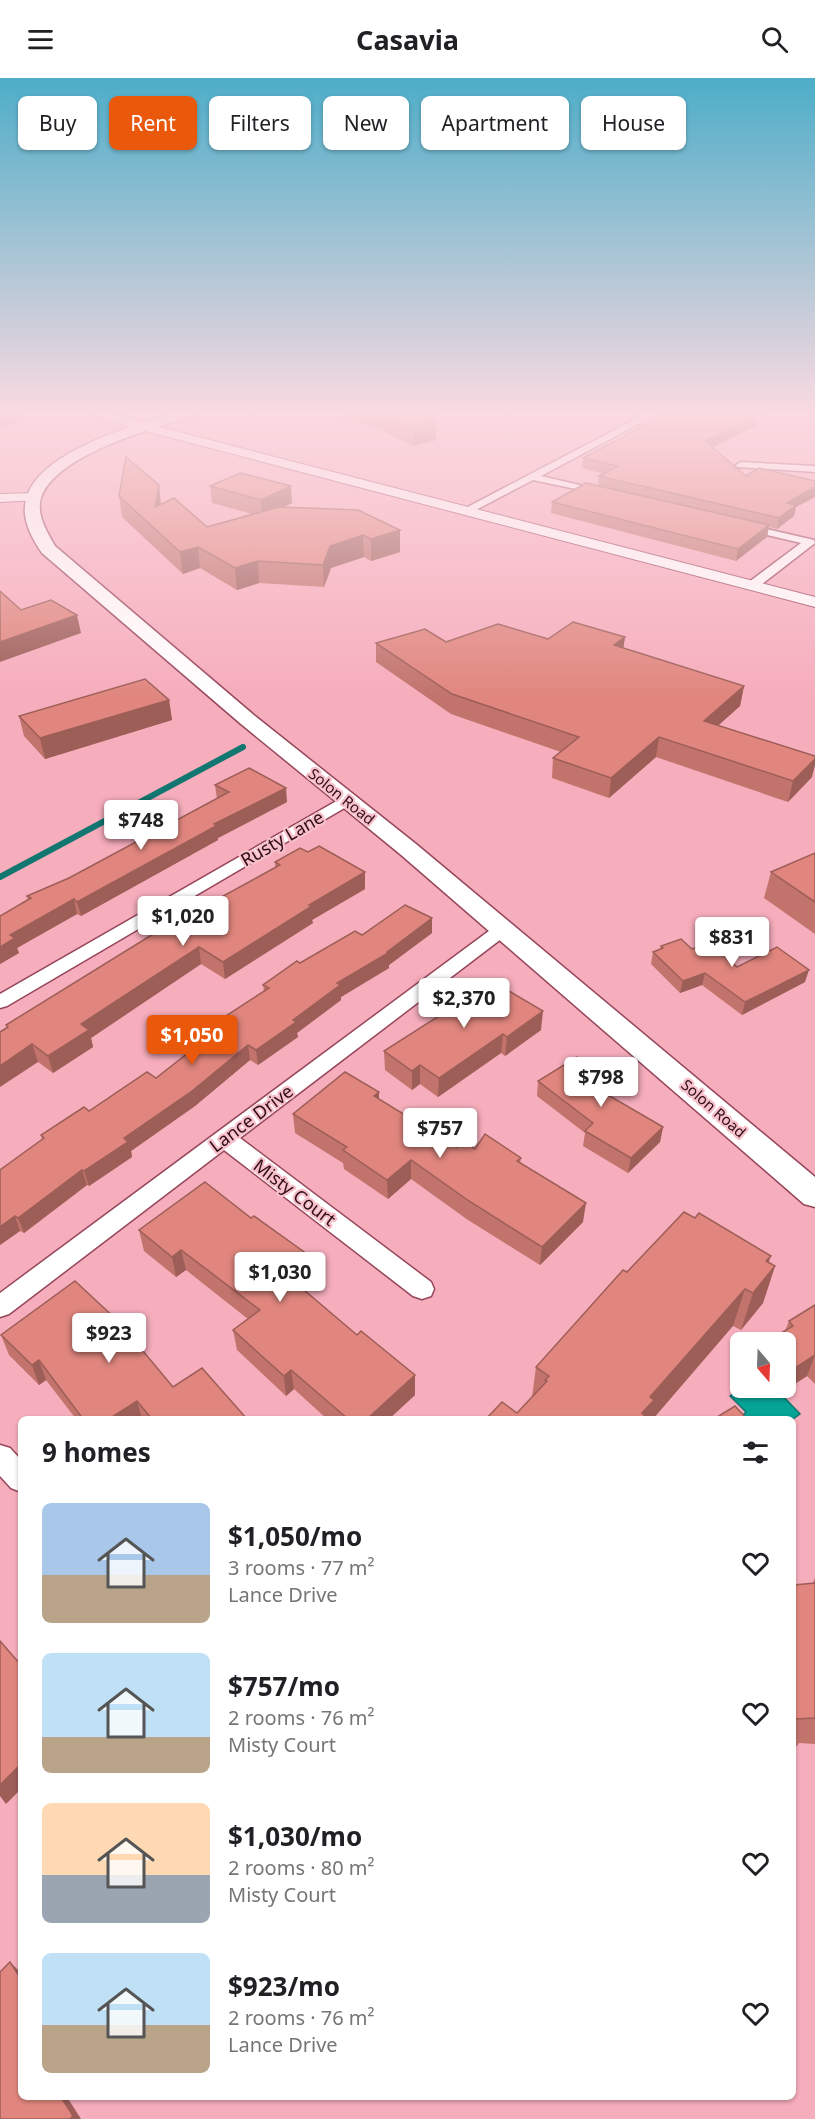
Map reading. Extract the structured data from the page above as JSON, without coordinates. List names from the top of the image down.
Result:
{
  "streets": {
    "main road": ["Solon Road"],
    "street": ["Rusty Lane", "Lance Drive", "Misty Court"]
  },
  "crossings": [
    ["Solon Road", "Rusty Lane"],
    ["Solon Road", "Lance Drive"],
    ["Lance Drive", "Misty Court"]
  ],
  "north": "bottom",
  "page": {
    "header": "Casavia",
    "chip": [
      "Buy",
      "Rent",
      "Filters",
      "New",
      "Apartment",
      "House"
    ],
    "price": [
      "$748",
      "$1,020",
      "$831",
      "$2,370",
      "$1,050",
      "$798",
      "$757",
      "$1,030",
      "$923"
    ],
    "heading": "9 homes",
    "list": [
      {
        "name": "$1,050/mo",
        "note": "3 rooms · 77 m² · Lance Drive"
      },
      {
        "name": "$757/mo",
        "note": "2 rooms · 76 m² · Misty Court"
      },
      {
        "name": "$1,030/mo",
        "note": "2 rooms · 80 m² · Misty Court"
      },
      {
        "name": "$923/mo",
        "note": "2 rooms · 76 m² · Lance Drive"
      }
    ]
  }
}
